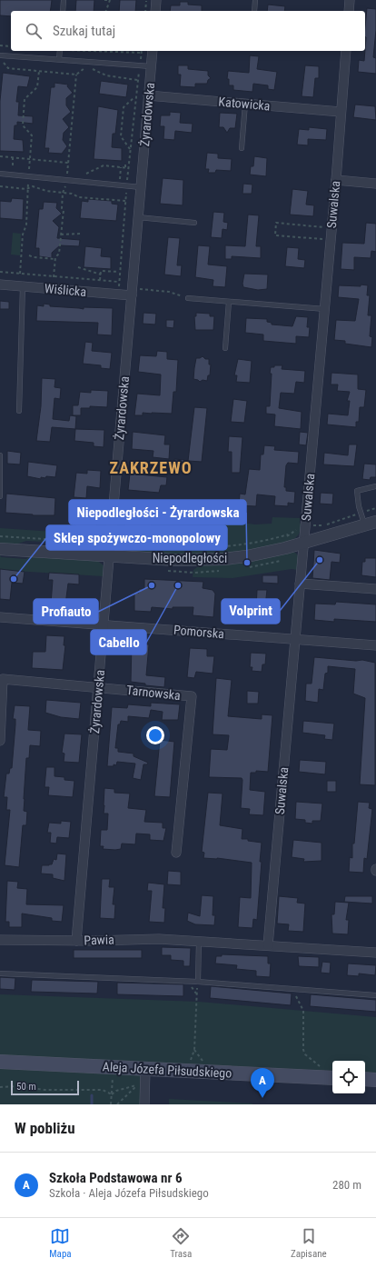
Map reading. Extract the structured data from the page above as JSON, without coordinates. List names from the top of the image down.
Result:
{
  "streets": {
    "main road": ["Aleja Józefa Piłsudskiego"],
    "street": [
      "Katowicka",
      "Żyrardowska",
      "Suwalska",
      "Wiślicka",
      "Niepodległości",
      "Pomorska",
      "Tarnowska",
      "Pawia"
    ]
  },
  "crossings": [
    ["Katowicka", "Żyrardowska"],
    ["Katowicka", "Suwalska"],
    ["Żyrardowska", "Wiślicka"],
    ["Żyrardowska", "Niepodległości"],
    ["Żyrardowska", "Pomorska"],
    ["Żyrardowska", "Tarnowska"],
    ["Żyrardowska", "Pawia"],
    ["Suwalska", "Niepodległości"],
    ["Suwalska", "Pomorska"],
    ["Suwalska", "Pawia"]
  ],
  "districts": ["ZAKRZEWO"],
  "places": [
    "Volprint",
    "Niepodległości - Żyrardowska",
    "Sklep spożywczo-monopolowy",
    "Profiauto",
    "Cabello"
  ],
  "scale_bar": "50 m",
  "page": {
    "search": "Szukaj tutaj",
    "pins": "A",
    "scale": "50 m",
    "heading": "W pobliżu",
    "list": [
      {
        "mark": "A",
        "name": "Szkoła Podstawowa nr 6",
        "note": "Szkoła · Aleja Józefa Piłsudskiego",
        "value": "280 m"
      }
    ],
    "nav": ["Mapa", "Trasa", "Zapisane"]
  }
}
